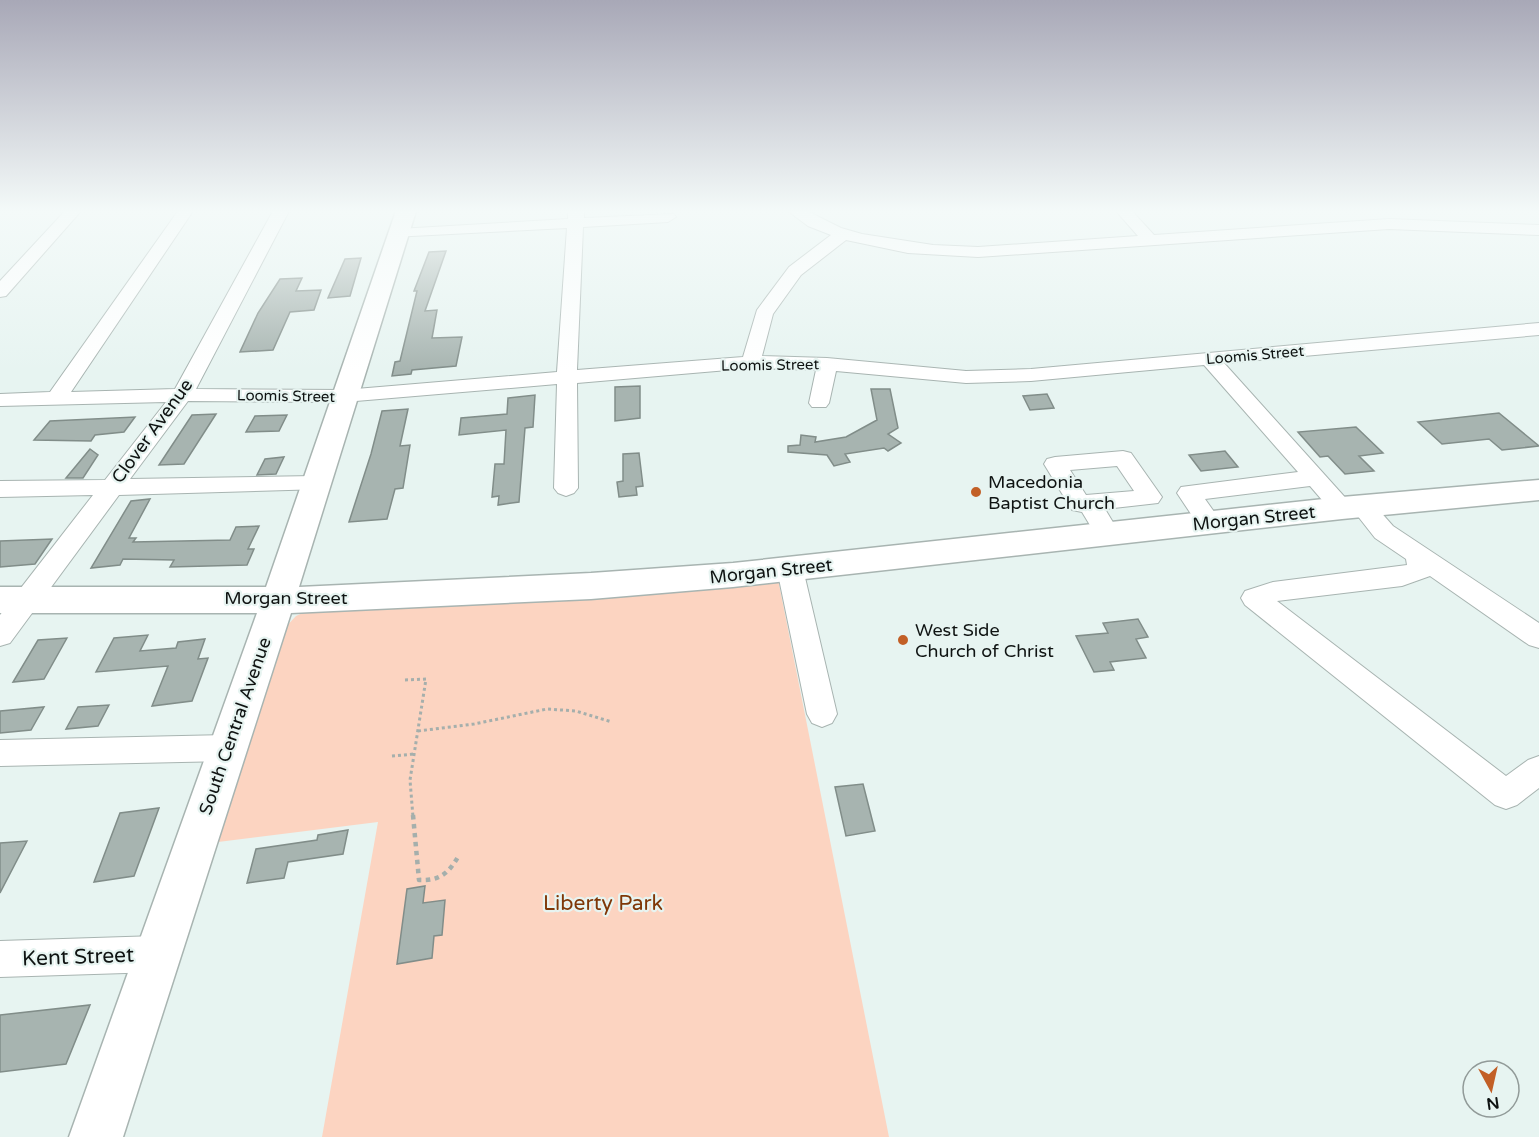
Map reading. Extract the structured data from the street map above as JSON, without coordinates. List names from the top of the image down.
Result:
{
  "streets": {
    "main road": ["Morgan Street", "South Central Avenue"],
    "street": ["Loomis Street", "Clover Avenue", "Kent Street"]
  },
  "crossings": [
    ["Loomis Street", "Clover Avenue"],
    ["Loomis Street", "South Central Avenue"],
    ["Clover Avenue", "Morgan Street"],
    ["Morgan Street", "South Central Avenue"],
    ["South Central Avenue", "Kent Street"]
  ],
  "parks": ["Liberty Park"],
  "places": ["Macedonia Baptist Church", "West Side Church of Christ"],
  "north": "bottom"
}
